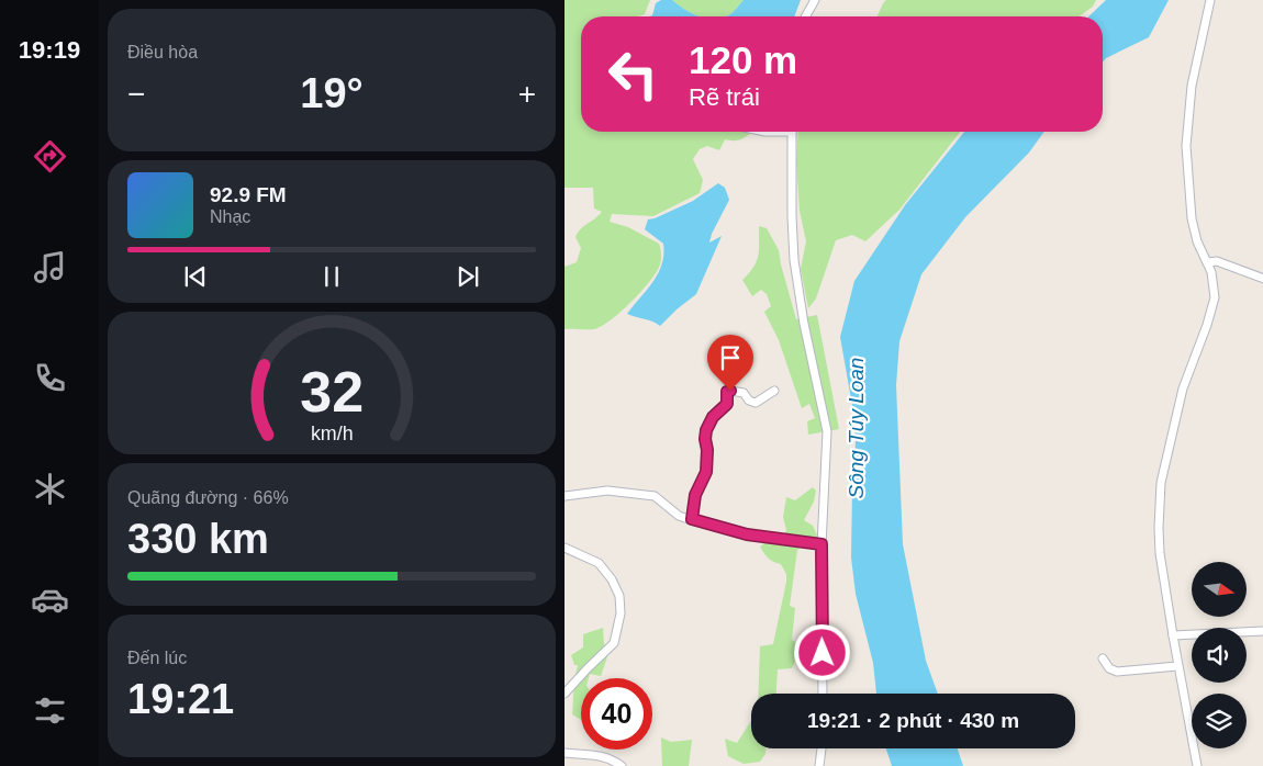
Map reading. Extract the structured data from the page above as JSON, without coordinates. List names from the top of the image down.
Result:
{
  "water": ["Sông Túy Loan"],
  "north": "right",
  "page": {
    "tabs": "19:19",
    "tile": [
      "Điều hòa",
      ["Quãng đường · 66%", "330 km"],
      ["Đến lúc", "19:21"]
    ],
    "turn": ["120 m", "Rẽ trái"],
    "heat": ["−", "19°", "+"],
    "song": ["92.9 FM", "Nhạc"],
    "limit": "40",
    "trip": "19:21 · 2 phút · 430 m",
    "gauge": ["32", "km/h"]
  }
}
